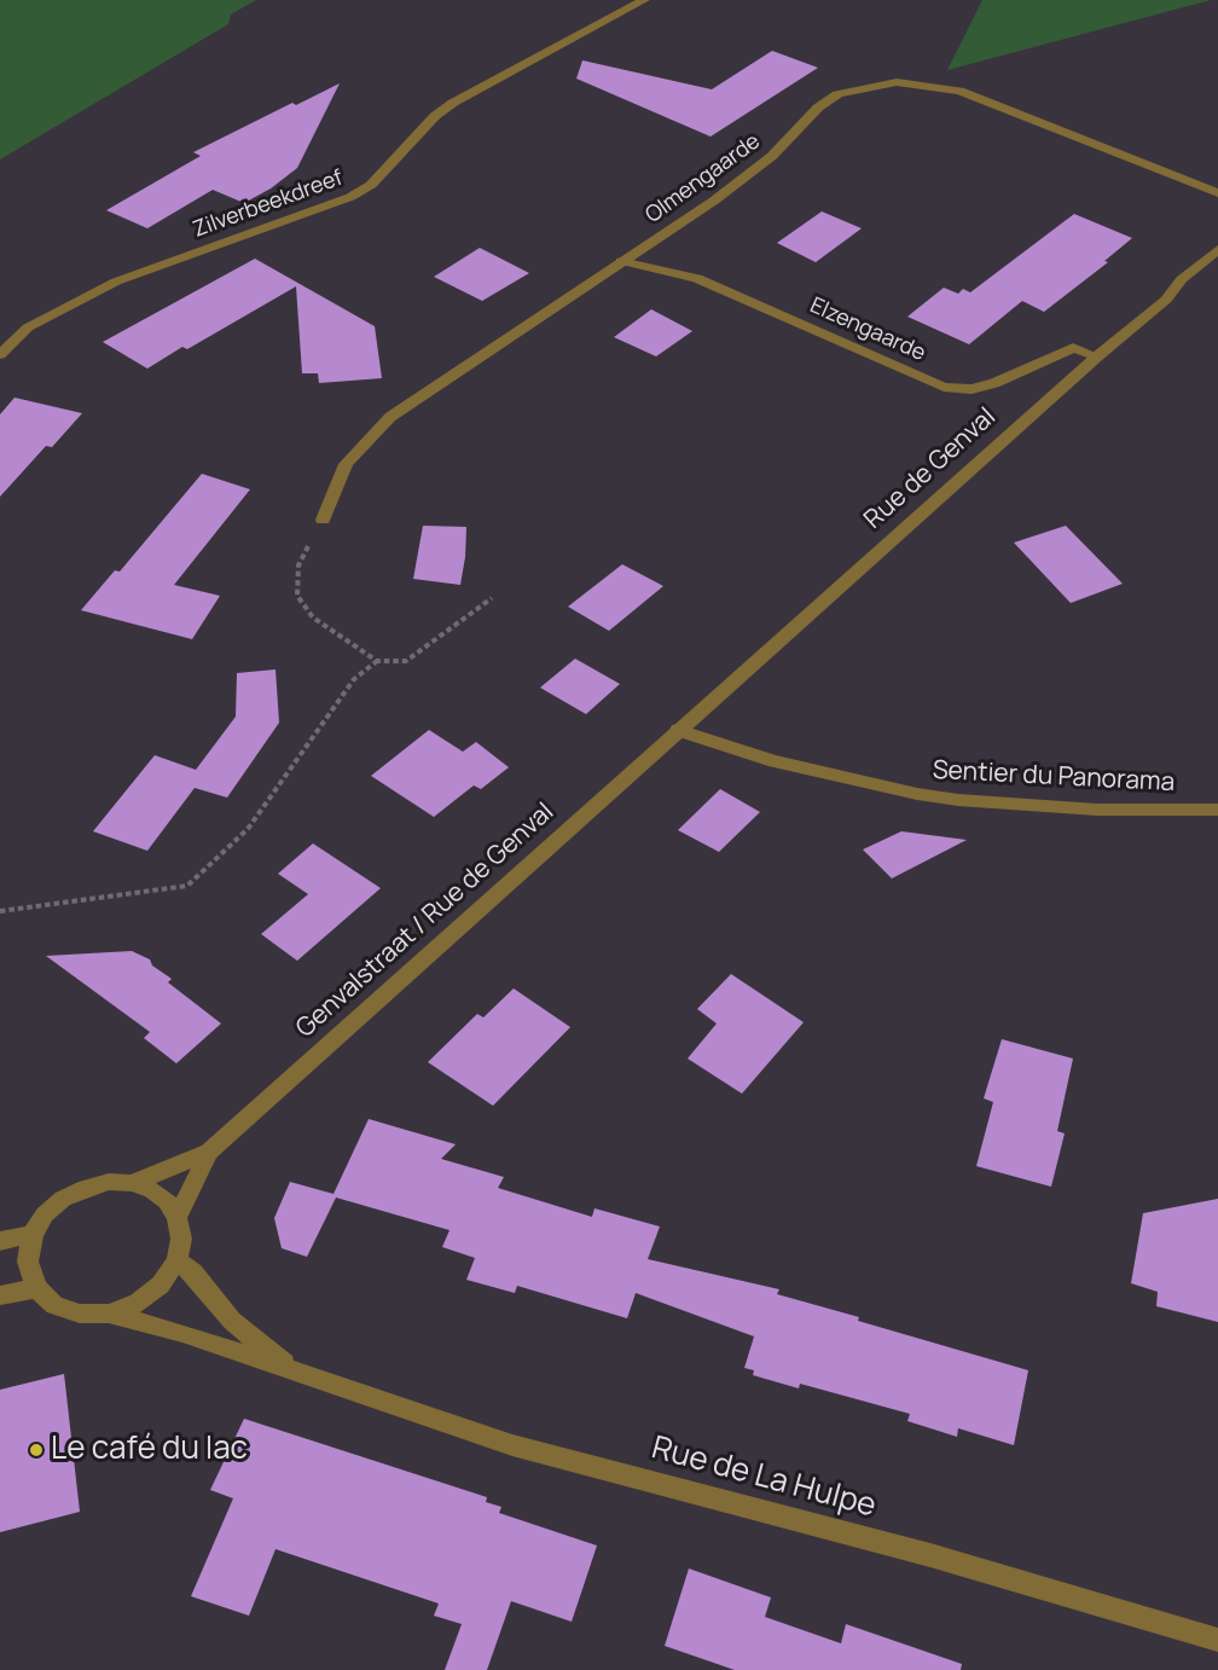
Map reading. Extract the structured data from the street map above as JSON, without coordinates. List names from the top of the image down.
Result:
{
  "streets": {
    "street": [
      "Olmengaarde",
      "Zilverbeekdreef",
      "Elzengaarde",
      "Rue de Genval",
      "Sentier du Panorama",
      "Genvalstraat / Rue de Genval",
      "Rue de La Hulpe"
    ]
  },
  "crossings": [
    ["Olmengaarde", "Elzengaarde"],
    ["Elzengaarde", "Rue de Genval"],
    ["Rue de Genval", "Sentier du Panorama"],
    ["Rue de Genval", "Genvalstraat / Rue de Genval"],
    ["Sentier du Panorama", "Genvalstraat / Rue de Genval"],
    ["Genvalstraat / Rue de Genval", "Rue de La Hulpe"]
  ],
  "places": ["Le café du lac"]
}
